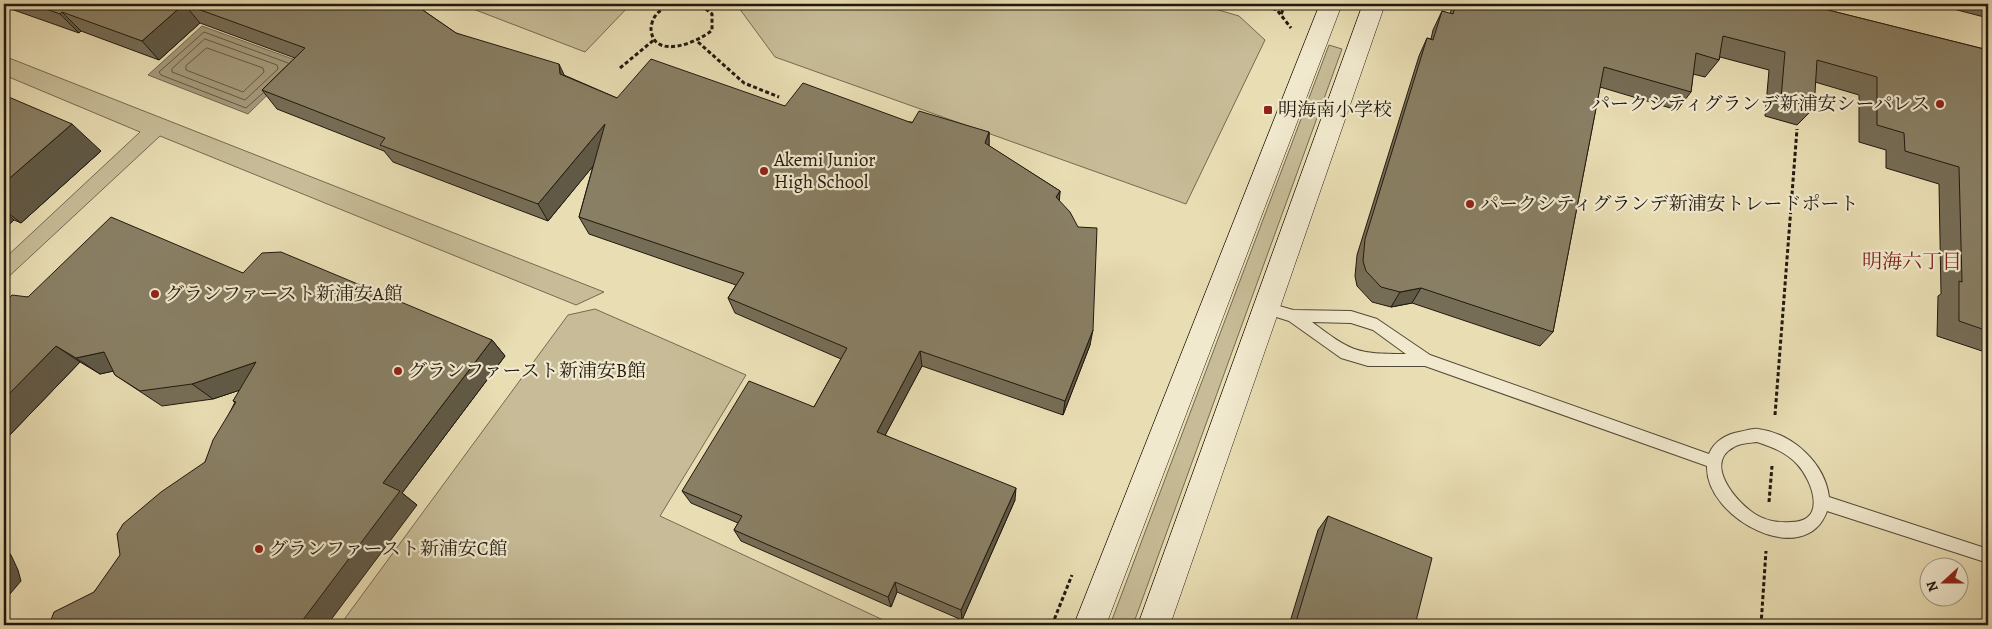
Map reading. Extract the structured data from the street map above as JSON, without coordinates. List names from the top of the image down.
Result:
{
  "districts": ["明海六丁目"],
  "places": {
    "other": [
      "パークシティグランデ新浦安シーパレス",
      "Akemi Junior High School",
      "パークシティグランデ新浦安トレードポート",
      "グランファースト新浦安A館",
      "グランファースト新浦安B館",
      "グランファースト新浦安C館"
    ],
    "transit": ["明海南小学校"]
  },
  "north": "left"
}
